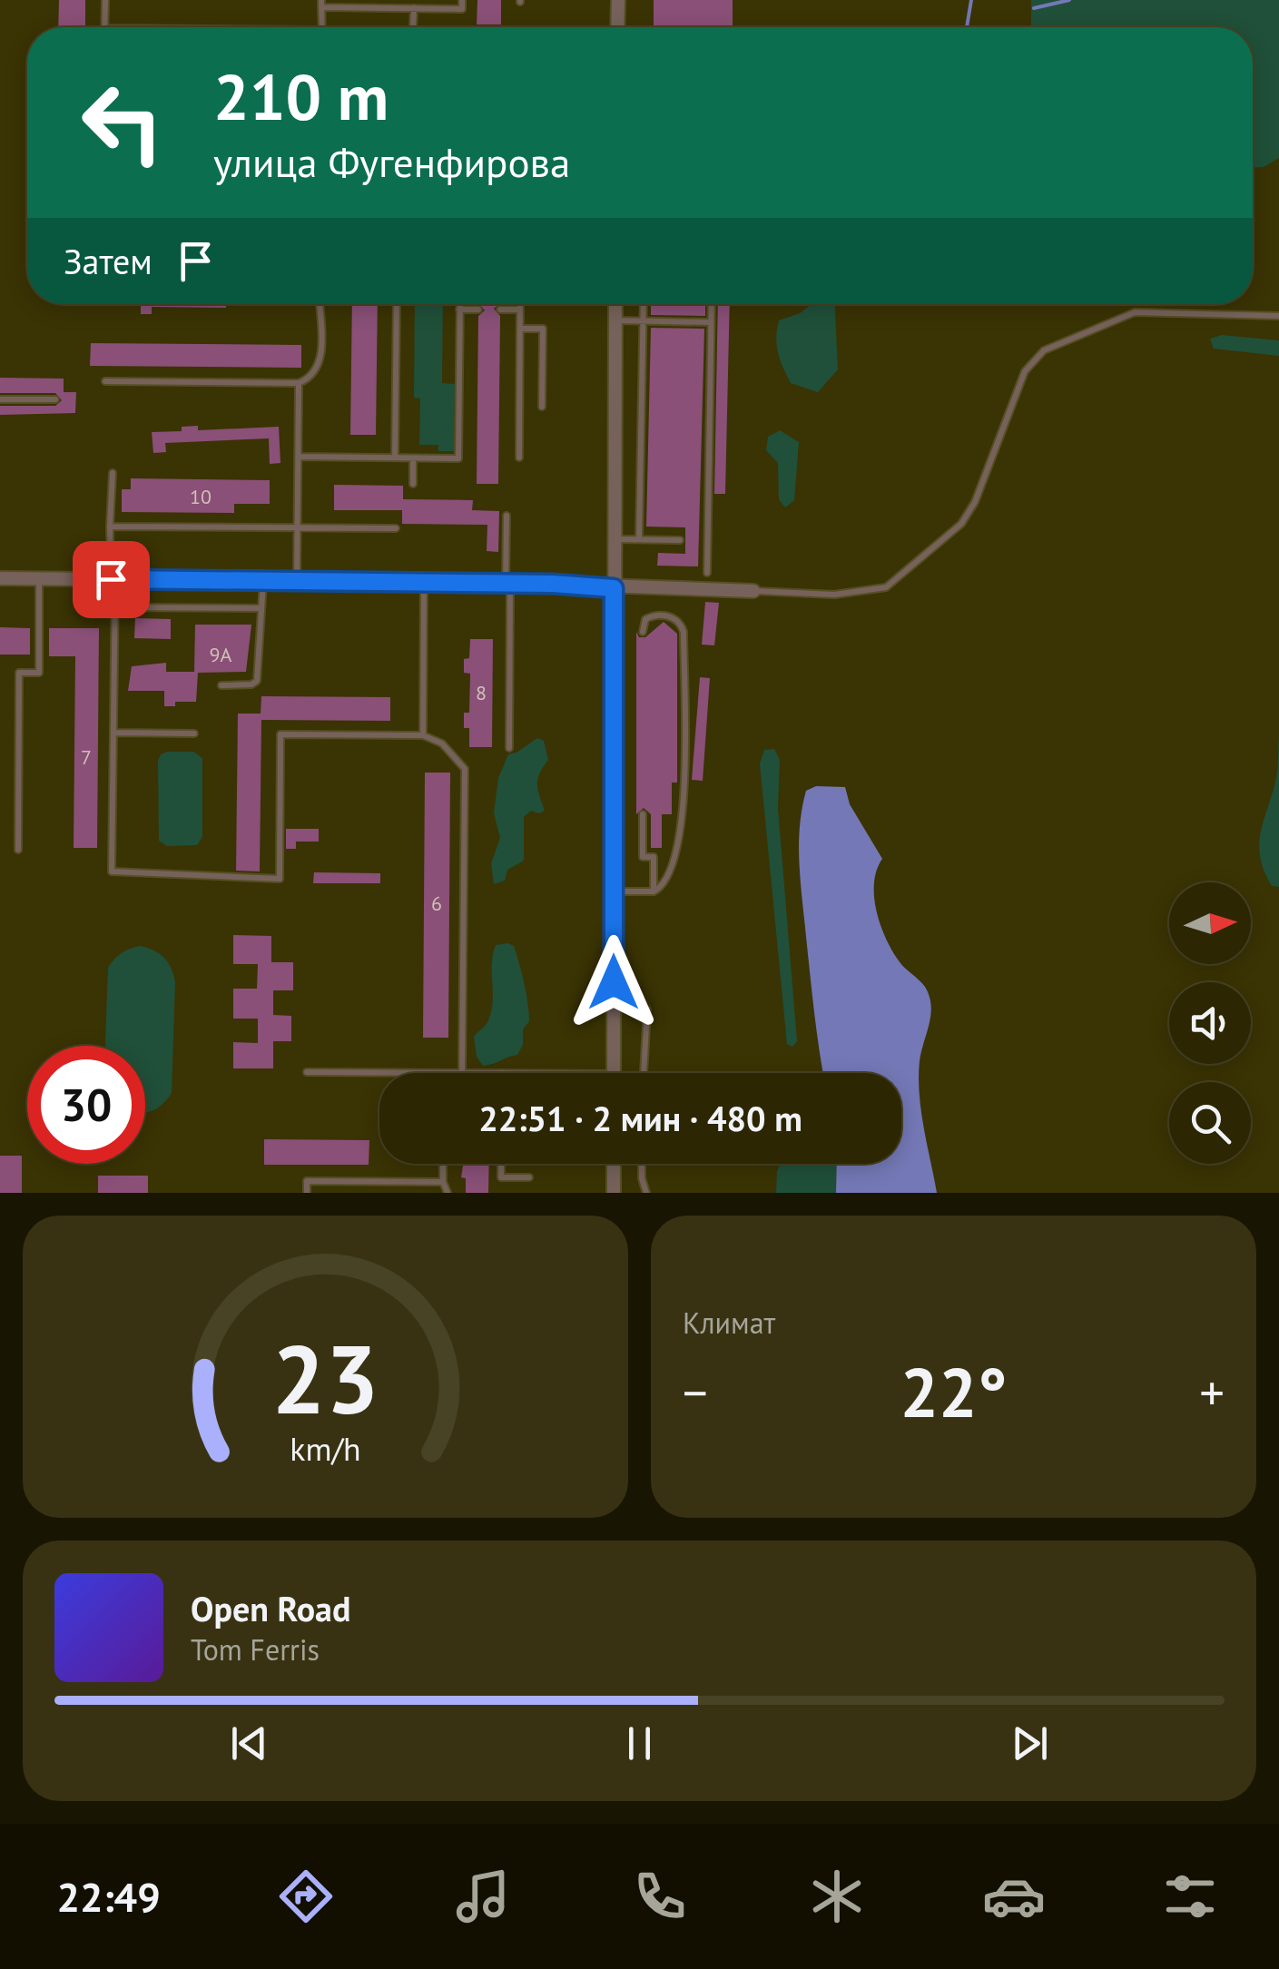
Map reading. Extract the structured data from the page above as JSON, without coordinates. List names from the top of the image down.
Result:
{
  "house_numbers": [
    "10",
    "9А",
    "8",
    "7",
    "6"
  ],
  "north": "right",
  "page": {
    "turn": ["210 m", "улица Фугенфирова"],
    "then": "Затем",
    "limit": "30",
    "trip": "22:51 · 2 мин · 480 m",
    "tile": "Климат",
    "heat": ["−", "22°", "+"],
    "song": ["Open Road", "Tom Ferris"],
    "tabs": "22:49",
    "gauge": ["23", "km/h"]
  }
}
